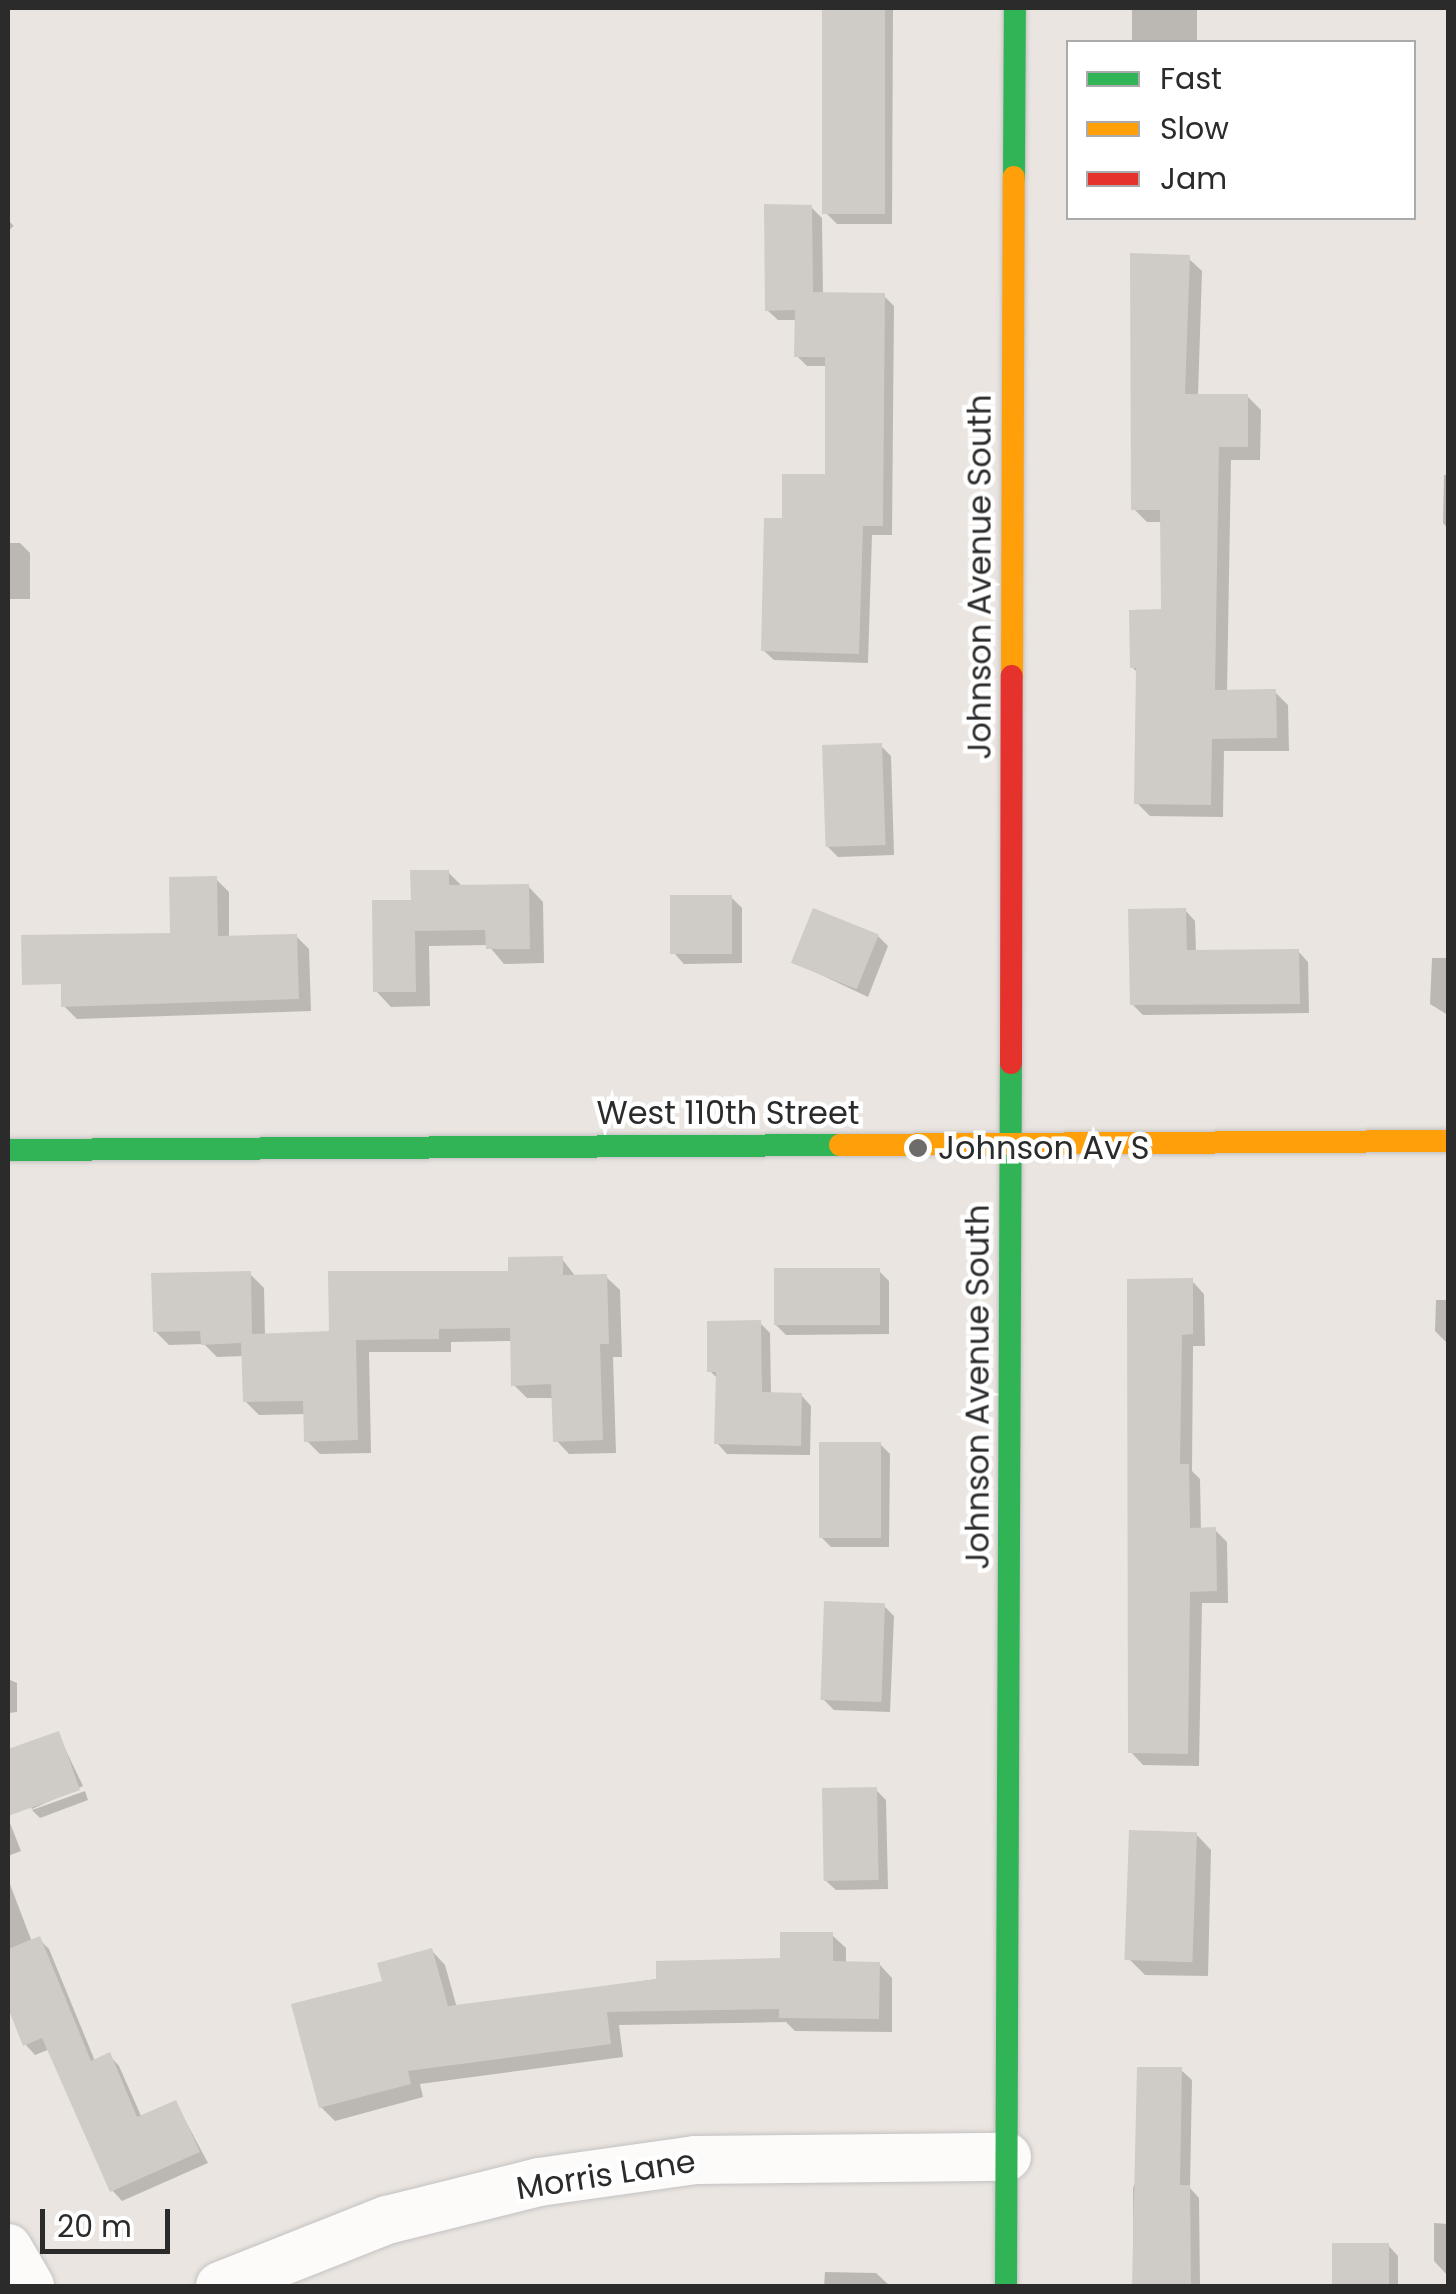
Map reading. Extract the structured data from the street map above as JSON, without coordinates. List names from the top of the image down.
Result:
{
  "streets": {
    "street": ["Johnson Avenue South", "West 110th Street", "Morris Lane"]
  },
  "crossings": [
    ["Johnson Avenue South", "West 110th Street"],
    ["Johnson Avenue South", "Morris Lane"]
  ],
  "places": ["Johnson Av S"],
  "legend": ["Fast", "Slow", "Jam"],
  "scale_bar": "20 m"
}
